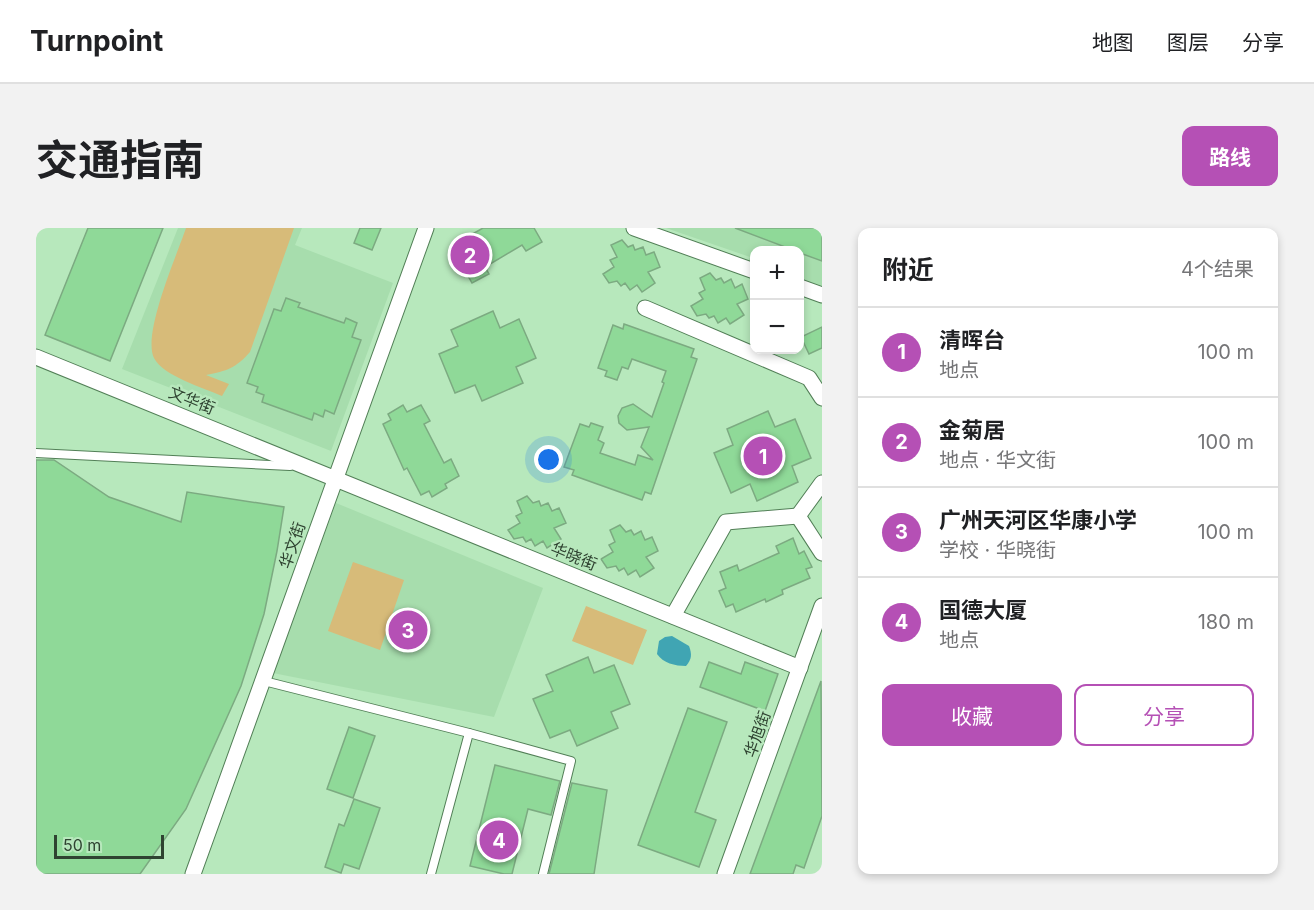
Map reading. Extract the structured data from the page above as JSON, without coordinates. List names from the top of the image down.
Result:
{
  "streets": {
    "street": [
      "文华街",
      "华文街",
      "华晓街",
      "华旭街"
    ]
  },
  "crossings": [
    ["文华街", "华文街"],
    ["文华街", "华晓街"],
    ["华文街", "华晓街"],
    ["华晓街", "华旭街"]
  ],
  "scale_bar": "50 m",
  "page": {
    "header": "Turnpoint",
    "nav": ["地图", "图层", "分享"],
    "title": "交通指南",
    "buttons": [
      "路线",
      ["收藏", "分享"]
    ],
    "heading": ["附近", "4个结果"],
    "pins": [
      "2",
      "1",
      "3",
      "4"
    ],
    "map_buttons": ["+", "−"],
    "list": [
      {
        "mark": "1",
        "name": "清晖台",
        "note": "地点",
        "value": "100 m"
      },
      {
        "mark": "2",
        "name": "金菊居",
        "note": "地点 · 华文街",
        "value": "100 m"
      },
      {
        "mark": "3",
        "name": "广州天河区华康小学",
        "note": "学校 · 华晓街",
        "value": "100 m"
      },
      {
        "mark": "4",
        "name": "国德大厦",
        "note": "地点",
        "value": "180 m"
      }
    ],
    "scale": "50 m"
  }
}
